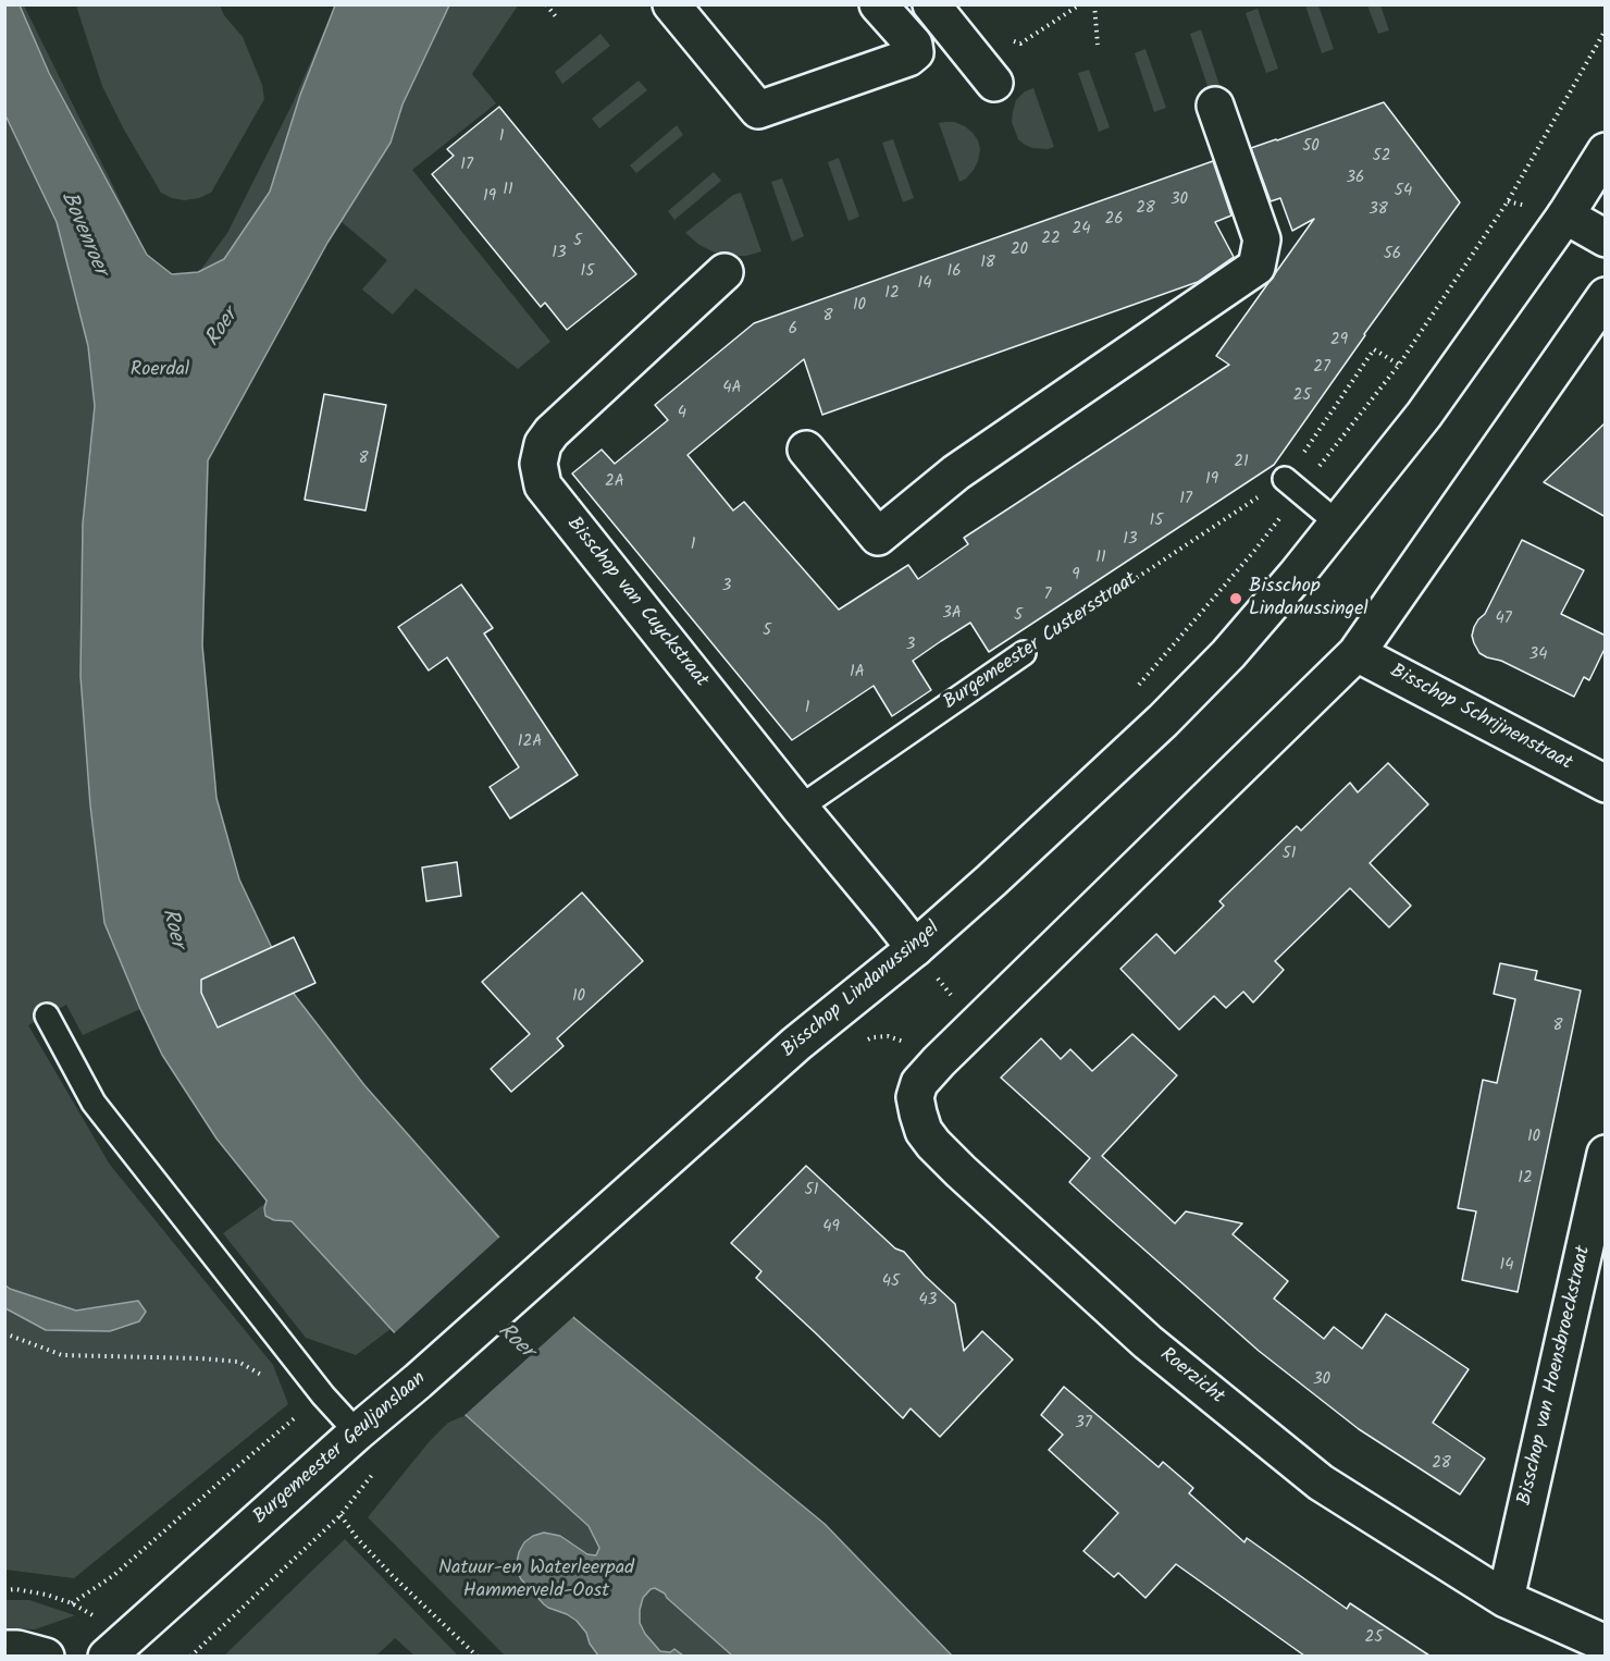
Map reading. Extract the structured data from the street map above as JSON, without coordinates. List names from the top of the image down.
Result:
{
  "streets": {
    "street": [
      "Bisschop van Cuyckstraat",
      "Bisschop Schrijnenstraat",
      "Bisschop Lindanussingel",
      "Bisschop van Hoensbroeckstraat",
      "Roerzicht",
      "Burgemeester Geuljanslaan"
    ],
    "lane": ["Burgemeester Custersstraat"]
  },
  "crossings": [
    ["Bisschop van Cuyckstraat", "Burgemeester Custersstraat"],
    ["Bisschop van Cuyckstraat", "Bisschop Lindanussingel"],
    ["Bisschop Lindanussingel", "Burgemeester Geuljanslaan"],
    ["Bisschop van Hoensbroeckstraat", "Roerzicht"]
  ],
  "water": ["Bovenroer", "Roer"],
  "parks": ["Roerdal", "Natuur-en Waterleerpad Hammerveld-Oost"],
  "places": ["Bisschop Lindanussingel"],
  "house_numbers": [
    "1",
    "50",
    "52",
    "17",
    "36",
    "11",
    "54",
    "19",
    "30",
    "28",
    "38",
    "26",
    "24",
    "22",
    "5",
    "20",
    "13",
    "56",
    "18",
    "15",
    "16",
    "14",
    "12",
    "10",
    "8",
    "6",
    "29",
    "27",
    "4A",
    "25",
    "4",
    "8",
    "21",
    "19",
    "2A",
    "17",
    "15",
    "13",
    "1",
    "11",
    "9",
    "3",
    "7",
    "3A",
    "5",
    "47",
    "5",
    "3",
    "34",
    "1A",
    "1",
    "12A",
    "51",
    "10",
    "8",
    "10",
    "12",
    "51",
    "49",
    "14",
    "45",
    "43",
    "30",
    "37",
    "28",
    "25"
  ]
}
